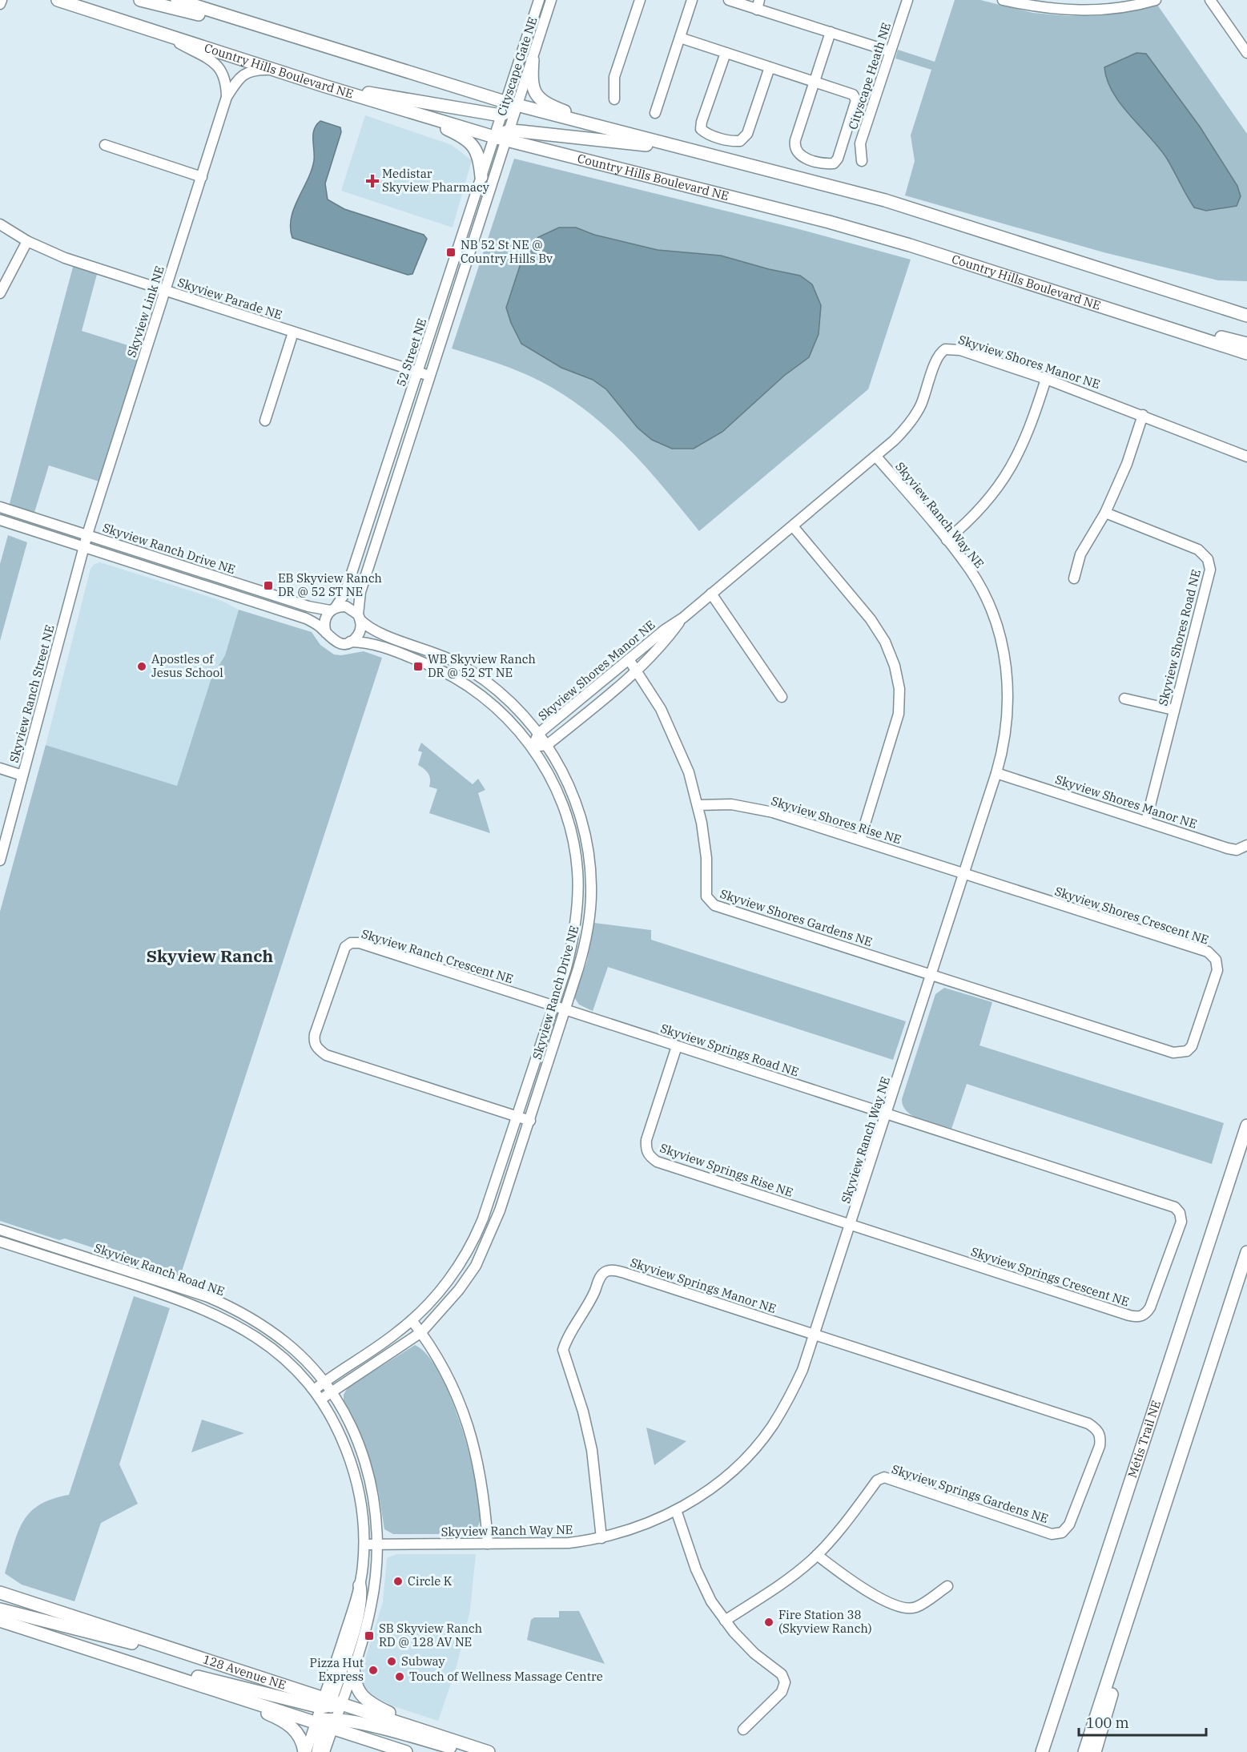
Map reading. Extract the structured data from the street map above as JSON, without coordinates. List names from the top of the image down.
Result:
{
  "streets": {
    "main road": ["Country Hills Boulevard NE", "Métis Trail NE", "128 Avenue NE"],
    "street": [
      "Cityscape Gate NE",
      "Cityscape Heath NE",
      "Skyview Parade NE",
      "Skyview Link NE",
      "52 Street NE",
      "Skyview Shores Manor NE",
      "Skyview Ranch Way NE",
      "Skyview Ranch Drive NE",
      "Skyview Shores Road NE",
      "Skyview Ranch Street NE",
      "Skyview Shores Rise NE",
      "Skyview Shores Crescent NE",
      "Skyview Shores Gardens NE",
      "Skyview Ranch Crescent NE",
      "Skyview Springs Road NE",
      "Skyview Springs Rise NE",
      "Skyview Ranch Road NE",
      "Skyview Springs Crescent NE",
      "Skyview Springs Manor NE",
      "Skyview Springs Gardens NE"
    ]
  },
  "crossings": [
    ["Cityscape Gate NE", "Country Hills Boulevard NE"],
    ["Cityscape Gate NE", "52 Street NE"],
    ["Country Hills Boulevard NE", "Skyview Link NE"],
    ["Country Hills Boulevard NE", "52 Street NE"],
    ["Skyview Parade NE", "Skyview Link NE"],
    ["Skyview Parade NE", "52 Street NE"],
    ["Skyview Link NE", "Skyview Ranch Drive NE"],
    ["Skyview Link NE", "Skyview Ranch Street NE"],
    ["52 Street NE", "Skyview Ranch Drive NE"],
    ["Skyview Shores Manor NE", "Skyview Ranch Way NE"],
    ["Skyview Shores Manor NE", "Skyview Ranch Drive NE"],
    ["Skyview Shores Manor NE", "Skyview Shores Road NE"],
    ["Skyview Shores Manor NE", "Skyview Shores Gardens NE"],
    ["Skyview Ranch Way NE", "Skyview Shores Rise NE"],
    ["Skyview Ranch Way NE", "Skyview Shores Crescent NE"],
    ["Skyview Ranch Way NE", "Skyview Shores Gardens NE"],
    ["Skyview Ranch Way NE", "Skyview Springs Road NE"],
    ["Skyview Ranch Way NE", "Skyview Springs Rise NE"],
    ["Skyview Ranch Way NE", "Skyview Ranch Road NE"],
    ["Skyview Ranch Way NE", "Skyview Springs Crescent NE"],
    ["Skyview Ranch Way NE", "Skyview Springs Manor NE"],
    ["Skyview Ranch Way NE", "Skyview Springs Gardens NE"],
    ["Skyview Ranch Drive NE", "Skyview Ranch Street NE"],
    ["Skyview Ranch Drive NE", "Skyview Ranch Crescent NE"],
    ["Skyview Ranch Drive NE", "Skyview Springs Road NE"],
    ["Skyview Ranch Drive NE", "Skyview Ranch Road NE"],
    ["Skyview Shores Rise NE", "Skyview Shores Crescent NE"],
    ["Skyview Shores Rise NE", "Skyview Shores Gardens NE"],
    ["Skyview Shores Crescent NE", "Skyview Shores Gardens NE"],
    ["Skyview Ranch Crescent NE", "Skyview Springs Road NE"],
    ["Skyview Springs Road NE", "Skyview Springs Rise NE"],
    ["Skyview Springs Road NE", "Skyview Springs Crescent NE"],
    ["Skyview Springs Rise NE", "Skyview Springs Crescent NE"],
    ["Skyview Ranch Road NE", "128 Avenue NE"],
    ["Skyview Springs Manor NE", "Skyview Springs Gardens NE"]
  ],
  "districts": ["Skyview Ranch"],
  "places": {
    "health": ["Medistar Skyview Pharmacy"],
    "transit": [
      "NB 52 St NE @ Country Hills Bv",
      "EB Skyview Ranch DR @ 52 ST NE",
      "WB Skyview Ranch DR @ 52 ST NE",
      "SB Skyview Ranch RD @ 128 AV NE"
    ],
    "other": [
      "Apostles of Jesus School",
      "Circle K",
      "Fire Station 38 (Skyview Ranch)",
      "Subway",
      "Pizza Hut Express",
      "Touch of Wellness Massage Centre"
    ]
  },
  "scale_bar": "100 m"
}
